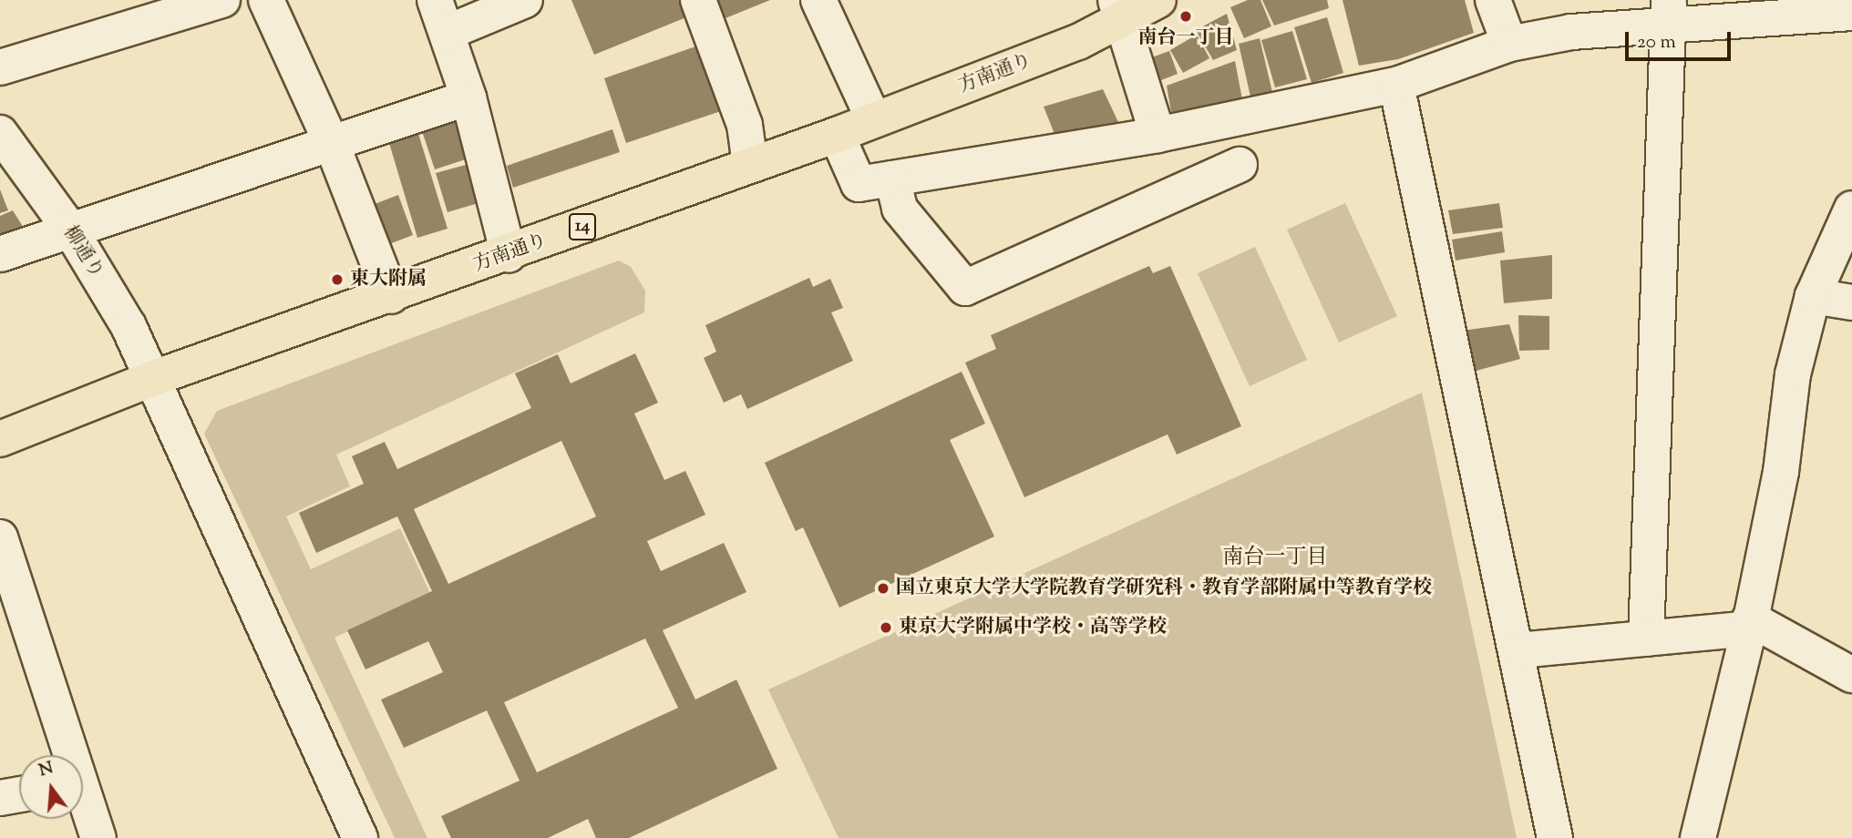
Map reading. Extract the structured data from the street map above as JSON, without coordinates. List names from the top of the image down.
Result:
{
  "streets": {
    "main road": ["方南通り", "14"],
    "street": ["柳通り"]
  },
  "crossings": [
    ["方南通り", "柳通り"]
  ],
  "districts": ["南台一丁目"],
  "places": [
    "南台一丁目",
    "東大附属",
    "国立東京大学大学院教育学研究科・教育学部附属中等教育学校",
    "東京大学附属中学校・高等学校"
  ],
  "scale_bar": "20 m",
  "north": "top"
}
